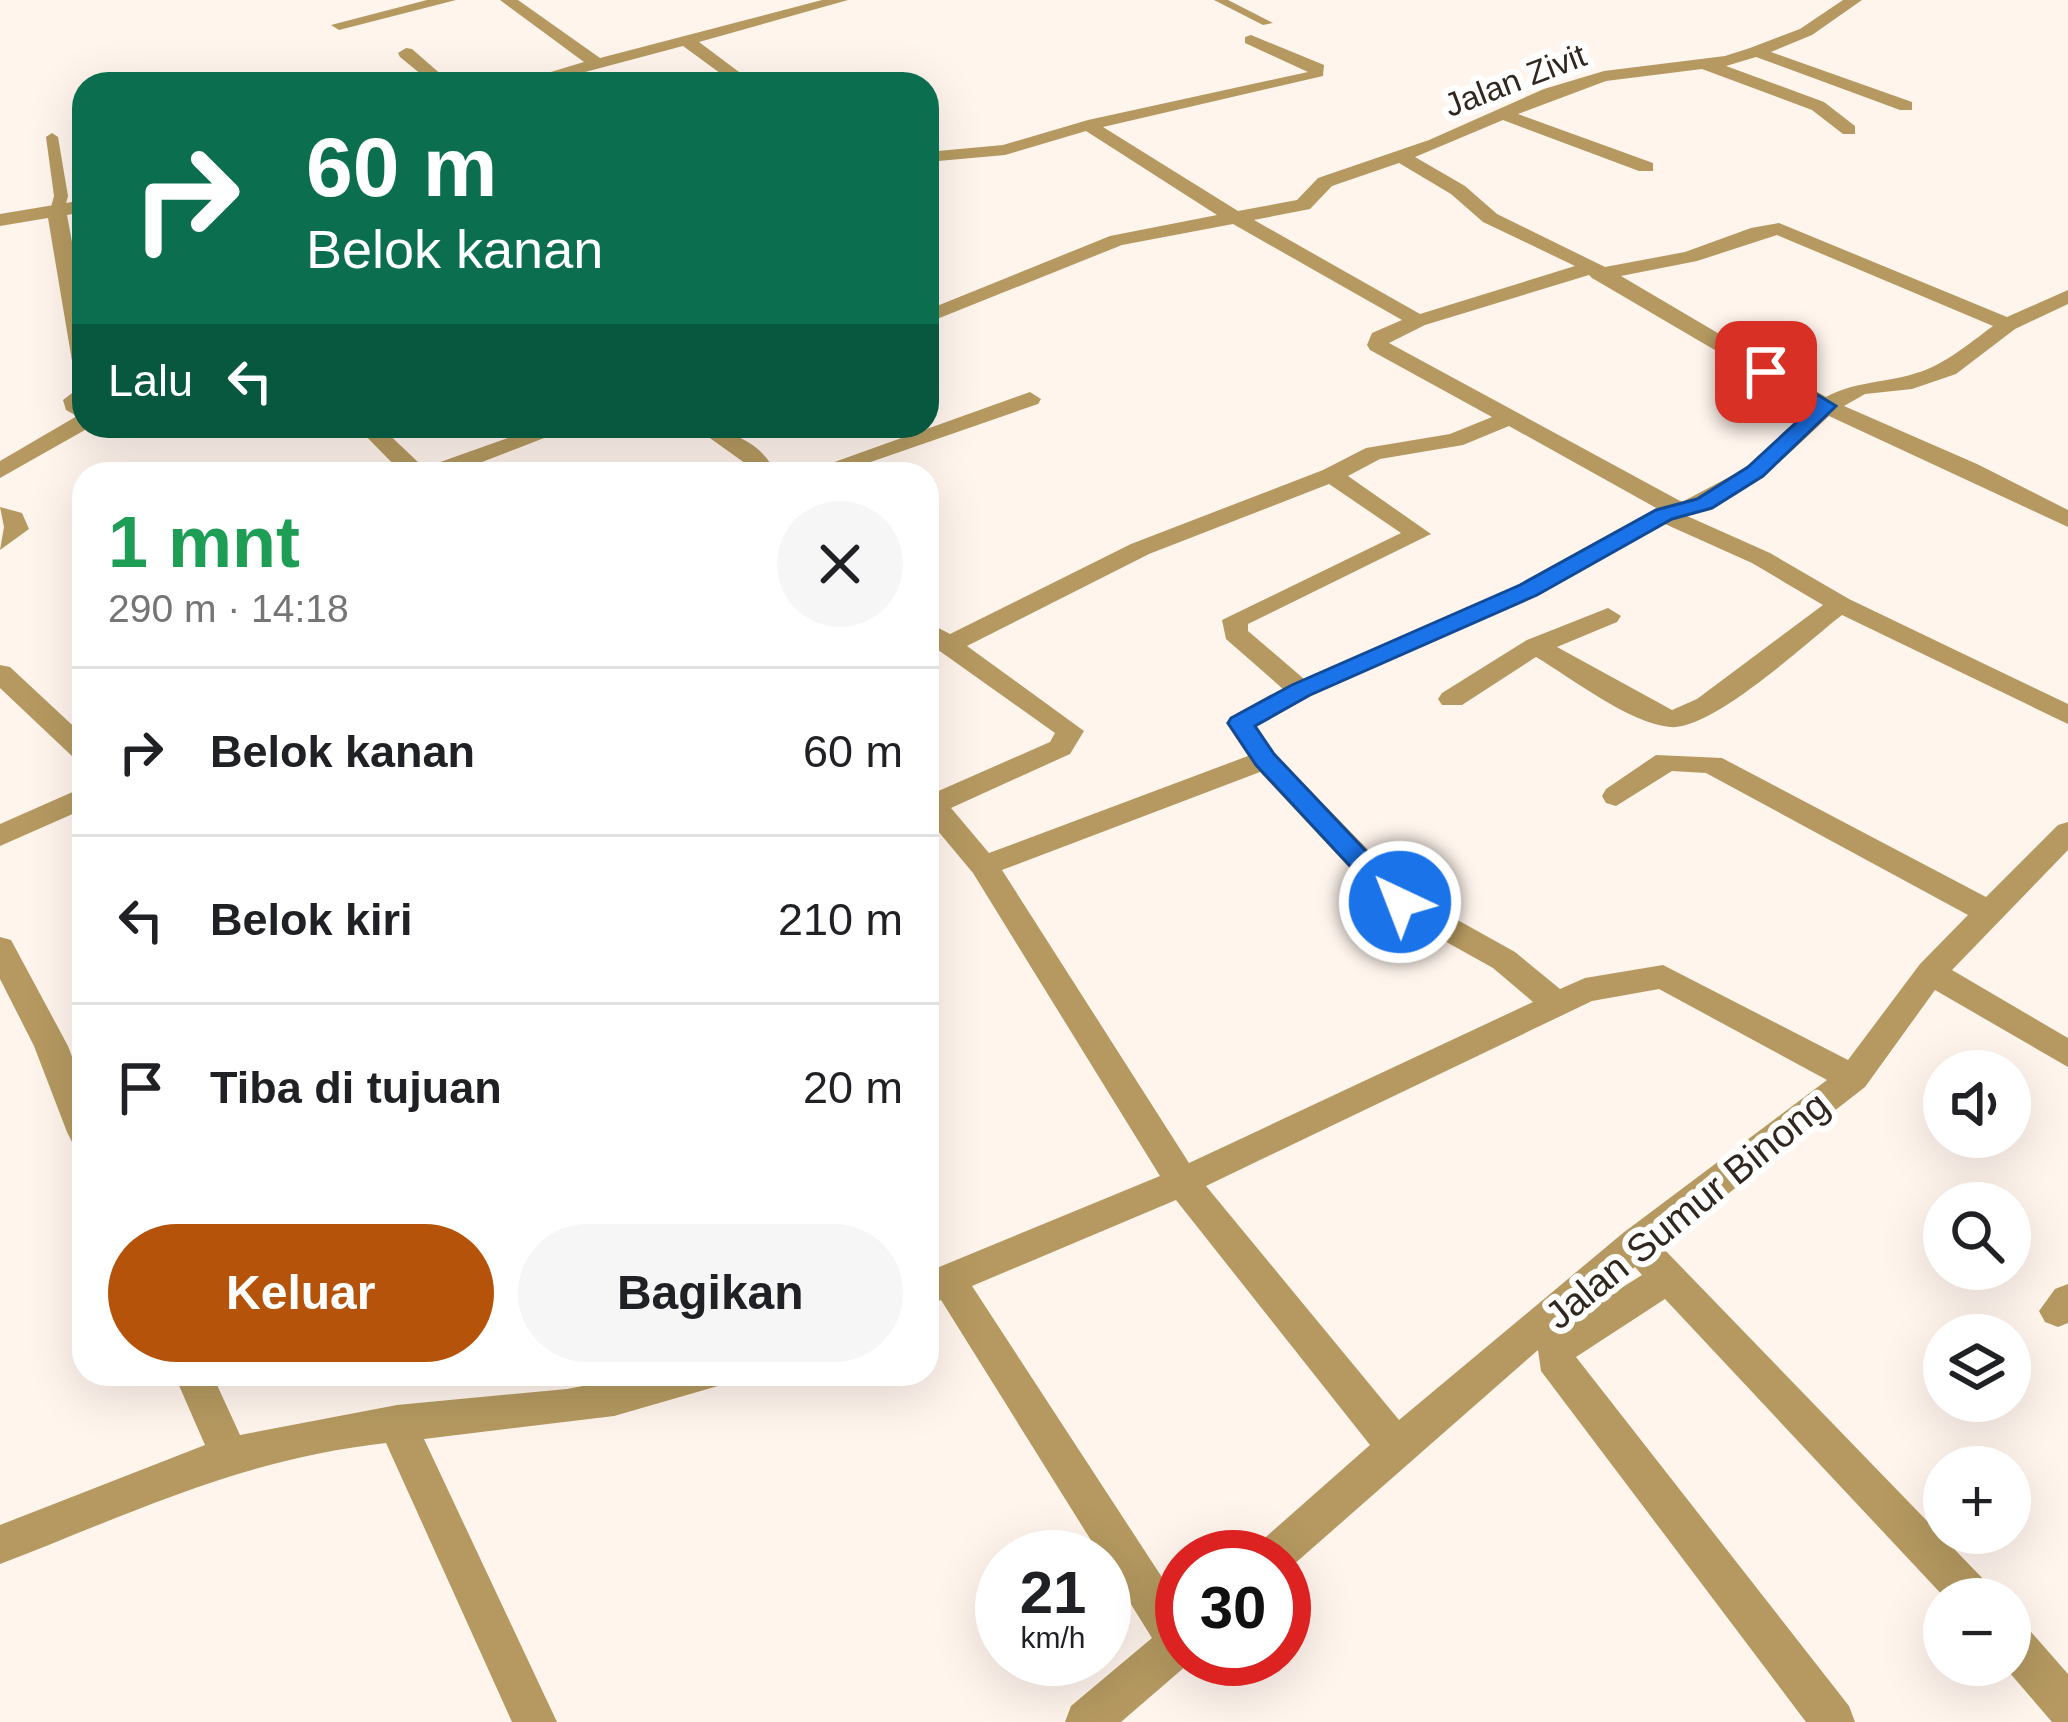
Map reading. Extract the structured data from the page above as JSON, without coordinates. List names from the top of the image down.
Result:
{
  "streets": {
    "street": ["Jalan Zivit", "Jalan Sumur Binong"]
  },
  "page": {
    "turn": ["60 m", "Belok kanan"],
    "then": "Lalu",
    "heading": ["1 mnt", "290 m · 14:18"],
    "list": [
      {
        "name": "Belok kanan",
        "value": "60 m"
      },
      {
        "name": "Belok kiri",
        "value": "210 m"
      },
      {
        "name": "Tiba di tujuan",
        "value": "20 m"
      }
    ],
    "map_buttons": ["+", "−"],
    "buttons": ["Keluar", "Bagikan"],
    "speed": "21 km/h",
    "limit": "30"
  }
}
